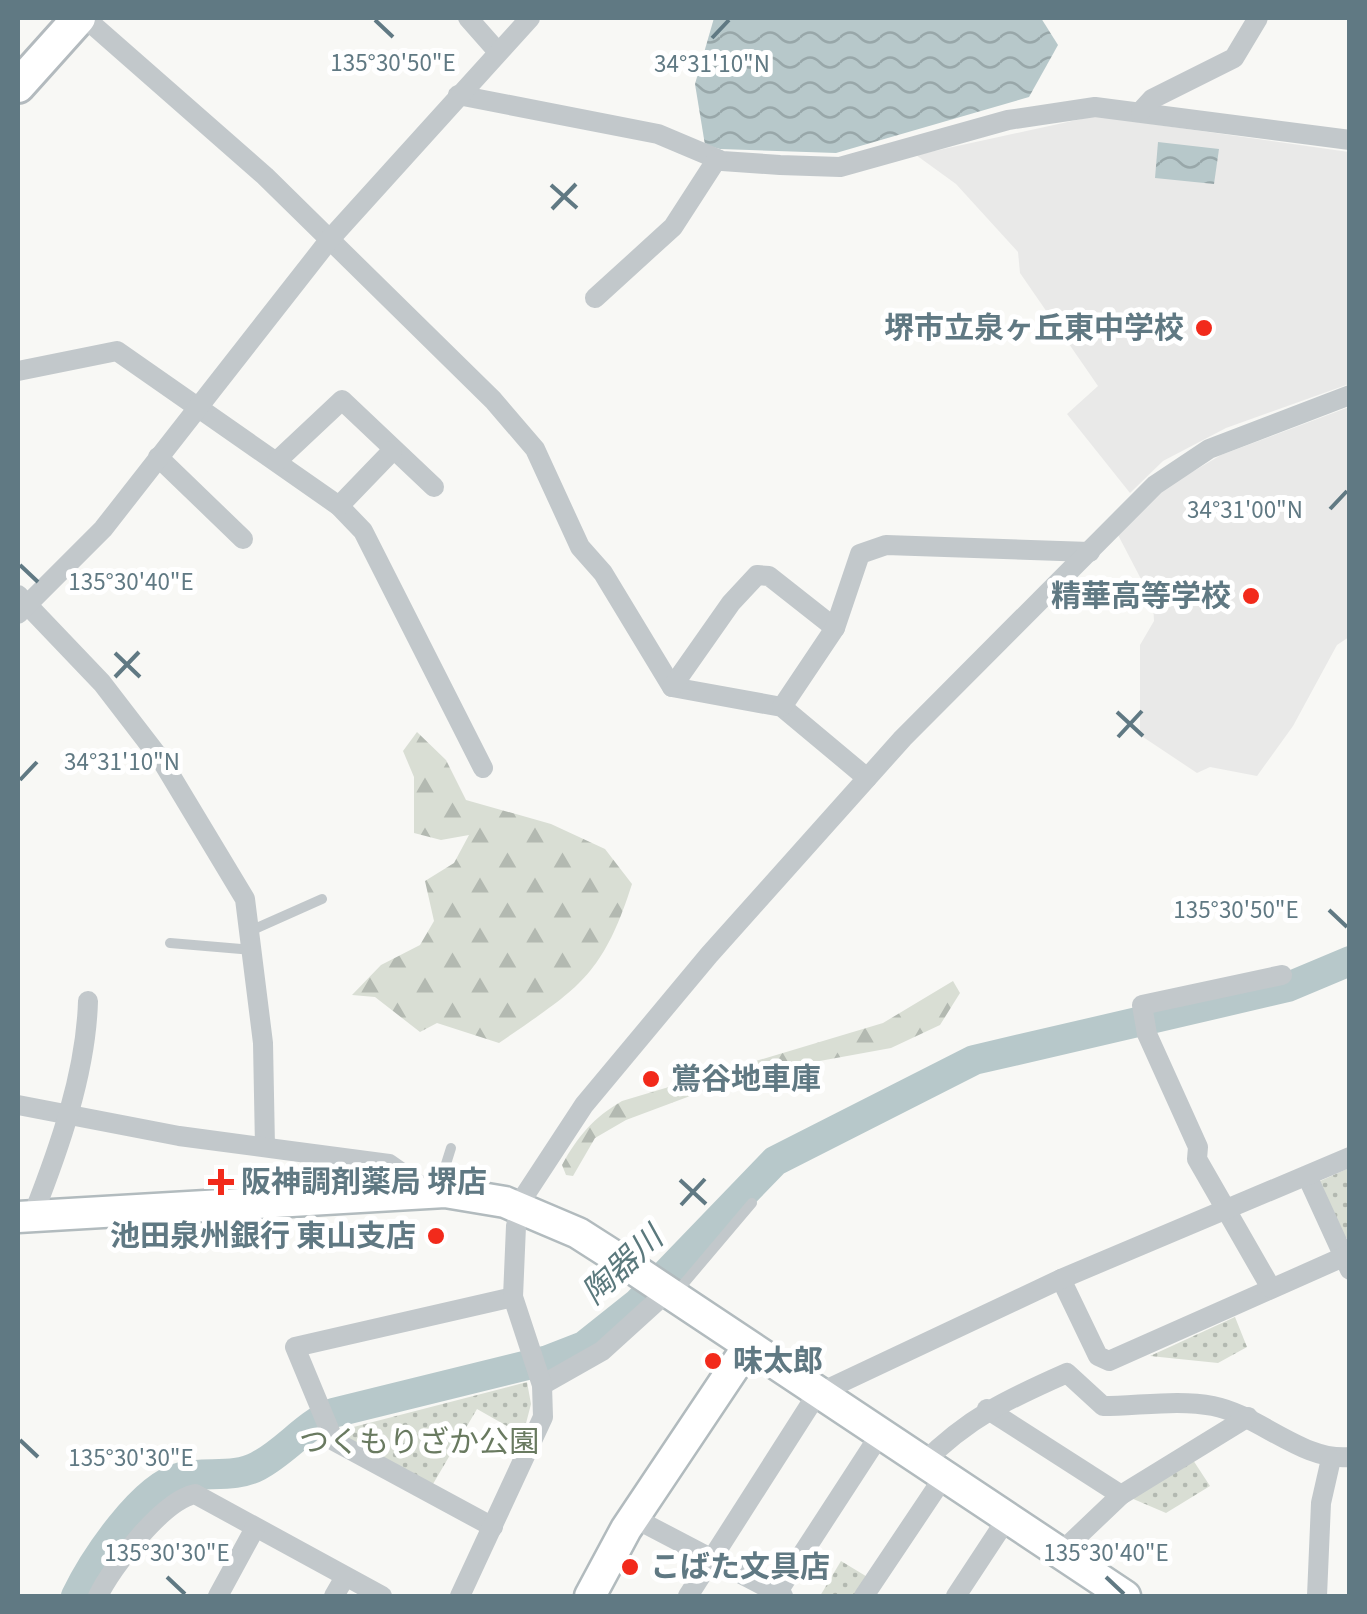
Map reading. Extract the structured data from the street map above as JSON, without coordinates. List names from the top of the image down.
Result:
{
  "water": ["陶器川"],
  "parks": ["つくもりざか公園"],
  "places": {
    "other": [
      "堺市立泉ヶ丘東中学校",
      "精華高等学校",
      "鴬谷地車庫",
      "池田泉州銀行 東山支店",
      "味太郎",
      "こばた文具店"
    ],
    "health": ["阪神調剤薬局 堺店"]
  },
  "coordinates": [
    "135°30'50\"E",
    "34°31'10\"N",
    "34°31'00\"N",
    "135°30'40\"E",
    "135°30'30\"E"
  ]
}
